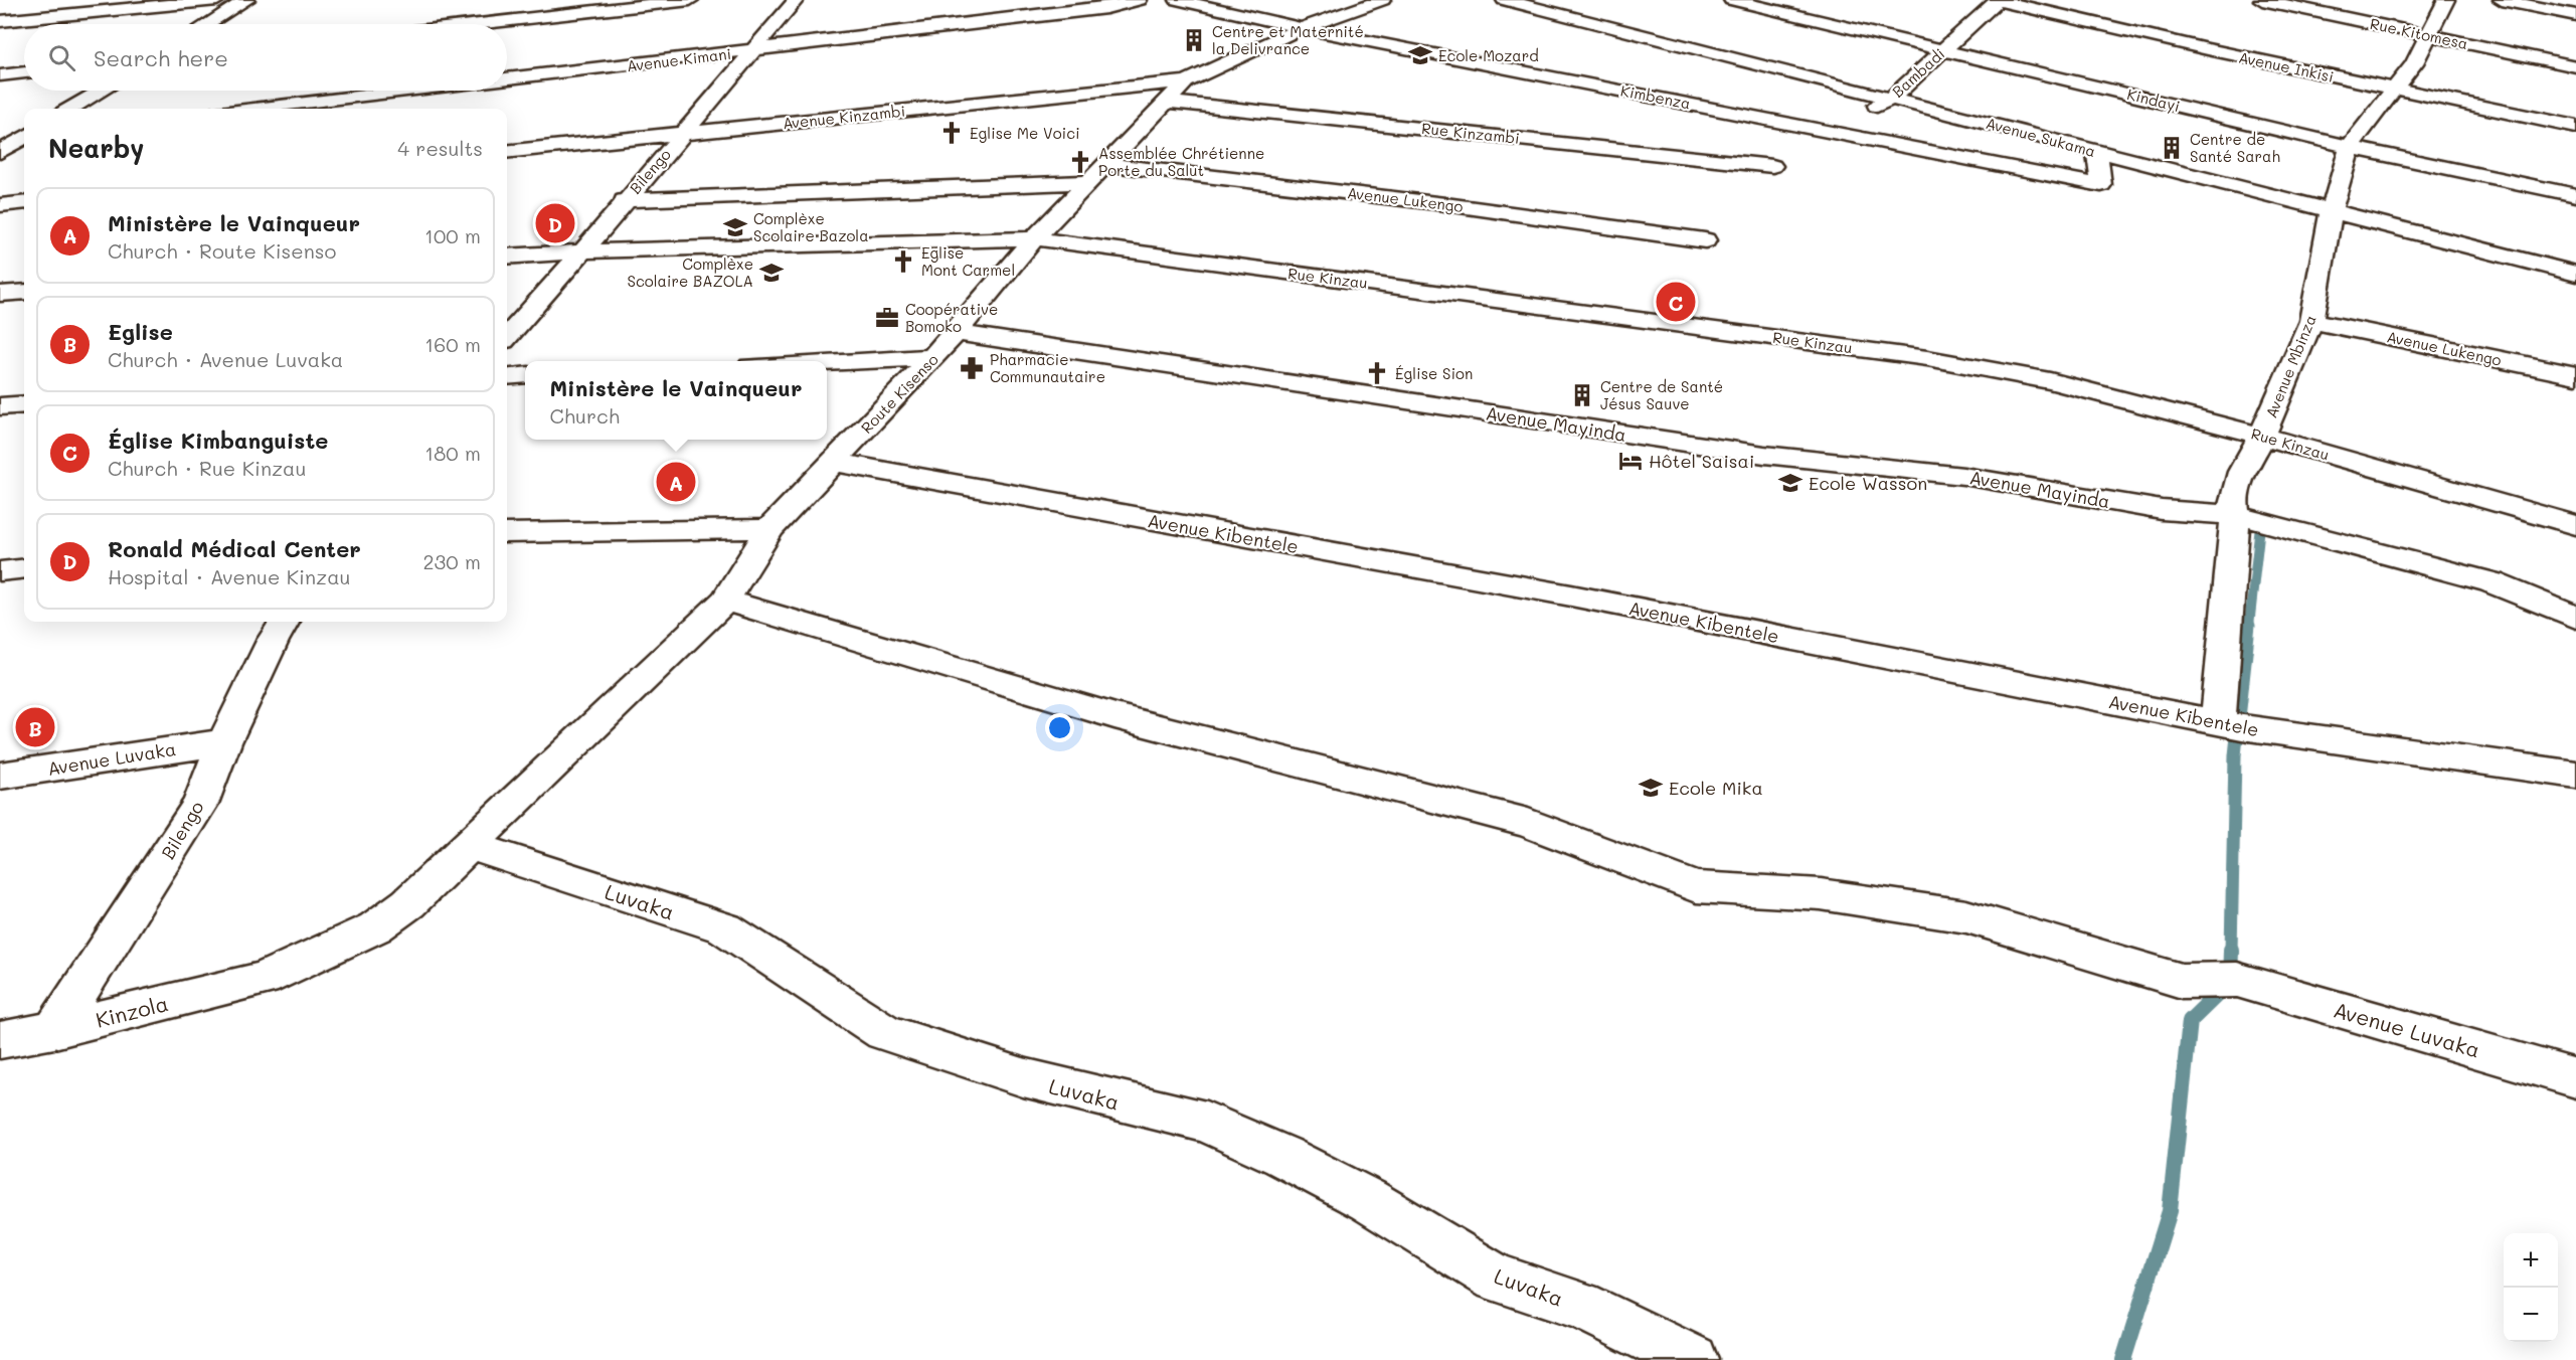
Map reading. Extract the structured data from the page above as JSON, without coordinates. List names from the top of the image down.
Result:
{
  "streets": {
    "street": [
      "Rue Kitomesa",
      "Avenue Kimani",
      "Avenue Inkisi",
      "Bambadi",
      "Kimbenza",
      "Kindayi",
      "Avenue Kinzambi",
      "Rue Kinzambi",
      "Avenue Sukama",
      "Bilengo",
      "Avenue Lukengo",
      "Rue Kinzau",
      "Avenue Mbinza",
      "Route Kisenso",
      "Avenue Mayinda",
      "Avenue Kibentele",
      "Avenue Luvaka",
      "Luvaka",
      "Kinzola"
    ]
  },
  "crossings": [
    ["Rue Kitomesa", "Avenue Mbinza"],
    ["Avenue Kimani", "Bilengo"],
    ["Avenue Inkisi", "Bambadi"],
    ["Avenue Inkisi", "Avenue Mbinza"],
    ["Bambadi", "Kimbenza"],
    ["Bambadi", "Kindayi"],
    ["Bambadi", "Avenue Sukama"],
    ["Kimbenza", "Avenue Sukama"],
    ["Kimbenza", "Route Kisenso"],
    ["Kindayi", "Avenue Mbinza"],
    ["Avenue Kinzambi", "Bilengo"],
    ["Avenue Kinzambi", "Route Kisenso"],
    ["Rue Kinzambi", "Route Kisenso"],
    ["Avenue Sukama", "Avenue Mbinza"],
    ["Bilengo", "Rue Kinzau"],
    ["Bilengo", "Avenue Luvaka"],
    ["Bilengo", "Kinzola"],
    ["Avenue Lukengo", "Avenue Mbinza"],
    ["Avenue Lukengo", "Route Kisenso"],
    ["Rue Kinzau", "Avenue Mbinza"],
    ["Rue Kinzau", "Route Kisenso"],
    ["Avenue Mbinza", "Avenue Mayinda"],
    ["Avenue Mbinza", "Avenue Kibentele"],
    ["Route Kisenso", "Avenue Mayinda"],
    ["Route Kisenso", "Avenue Kibentele"],
    ["Route Kisenso", "Avenue Luvaka"],
    ["Route Kisenso", "Luvaka"],
    ["Route Kisenso", "Kinzola"],
    ["Luvaka", "Kinzola"]
  ],
  "places": {
    "building": ["Centre et Maternité la Delivrance", "Centre de Santé Sarah", "Centre de Santé Jésus Sauve"],
    "school or university": [
      "Ecole Mozard",
      "Complèxe Scolaire Bazola",
      "Complèxe Scolaire BAZOLA",
      "Ecole Wasson",
      "Ecole Mika"
    ],
    "church": [
      "Eglise Me Voici",
      "Assemblée Chrétienne Porte du Salut",
      "Eglise Mont Carmel",
      "Église Sion"
    ],
    "office": ["Coopérative Bomoko"],
    "pharmacy": ["Pharmacie Communautaire"],
    "hotel": ["Hôtel Saisai"]
  },
  "page": {
    "search": "Search here",
    "heading": ["Nearby", "4 results"],
    "list": [
      {
        "mark": "A",
        "name": "Ministère le Vainqueur",
        "note": "Church · Route Kisenso",
        "value": "100 m"
      },
      {
        "mark": "B",
        "name": "Eglise",
        "note": "Church · Avenue Luvaka",
        "value": "160 m"
      },
      {
        "mark": "C",
        "name": "Église Kimbanguiste",
        "note": "Church · Rue Kinzau",
        "value": "180 m"
      },
      {
        "mark": "D",
        "name": "Ronald Médical Center",
        "note": "Hospital · Avenue Kinzau",
        "value": "230 m"
      }
    ],
    "pins": [
      "D",
      "C",
      "A",
      "B"
    ],
    "popup": ["Ministère le Vainqueur", "Church"],
    "map_buttons": ["+", "−"]
  }
}
